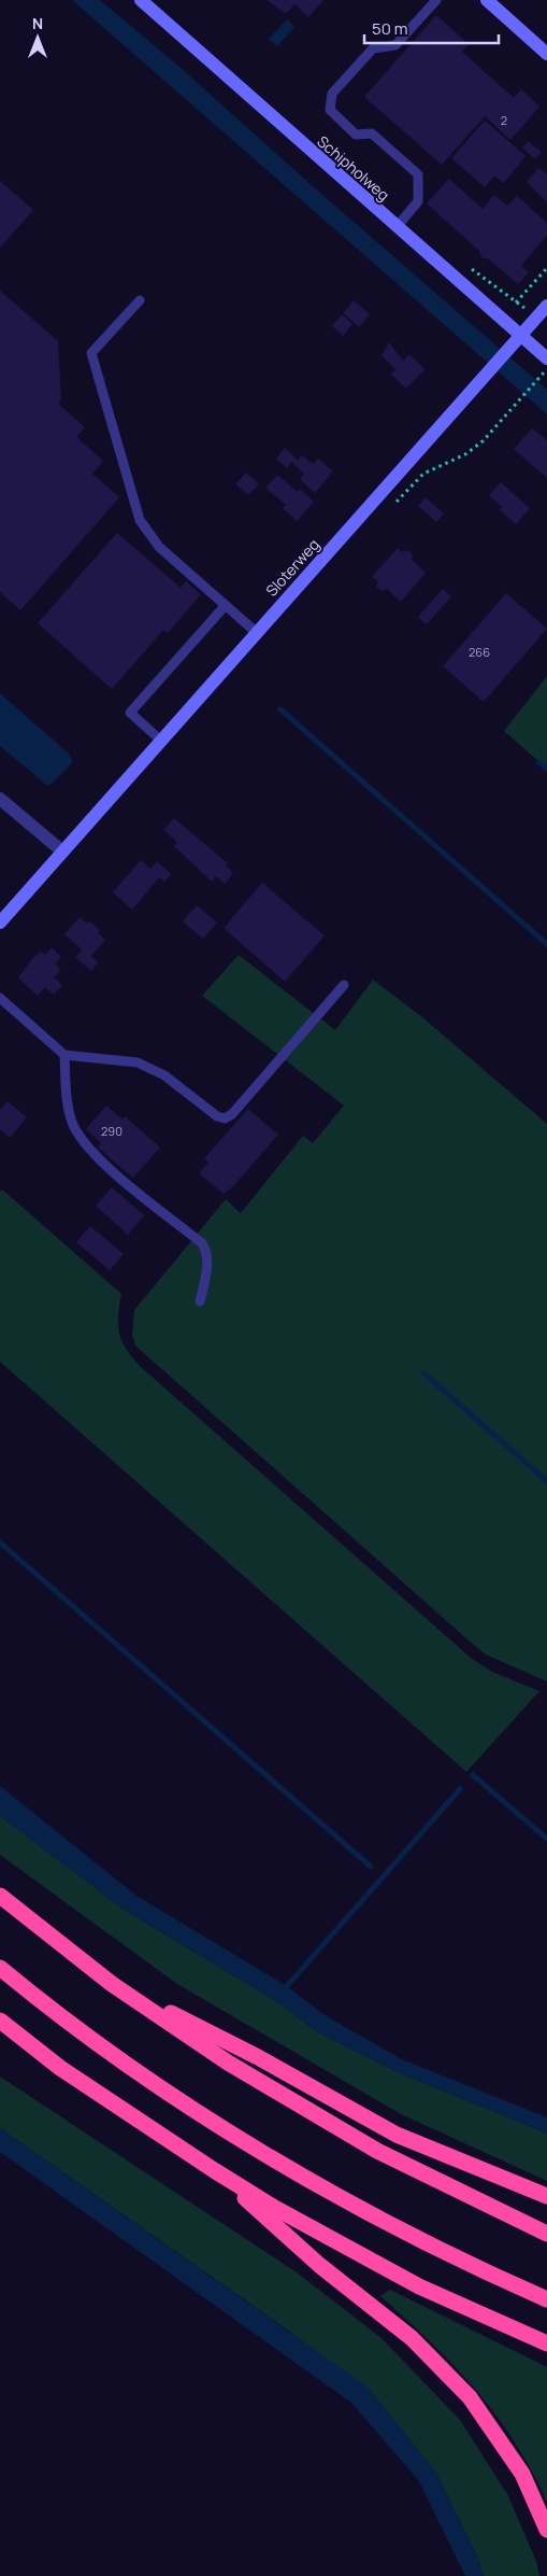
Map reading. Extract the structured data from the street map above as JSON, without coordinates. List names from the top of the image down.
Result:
{
  "streets": {
    "street": ["Schipholweg", "Sloterweg"]
  },
  "crossings": [
    ["Schipholweg", "Sloterweg"]
  ],
  "house_numbers": ["2", "266", "290"],
  "scale_bar": "50 m",
  "north": "top"
}
